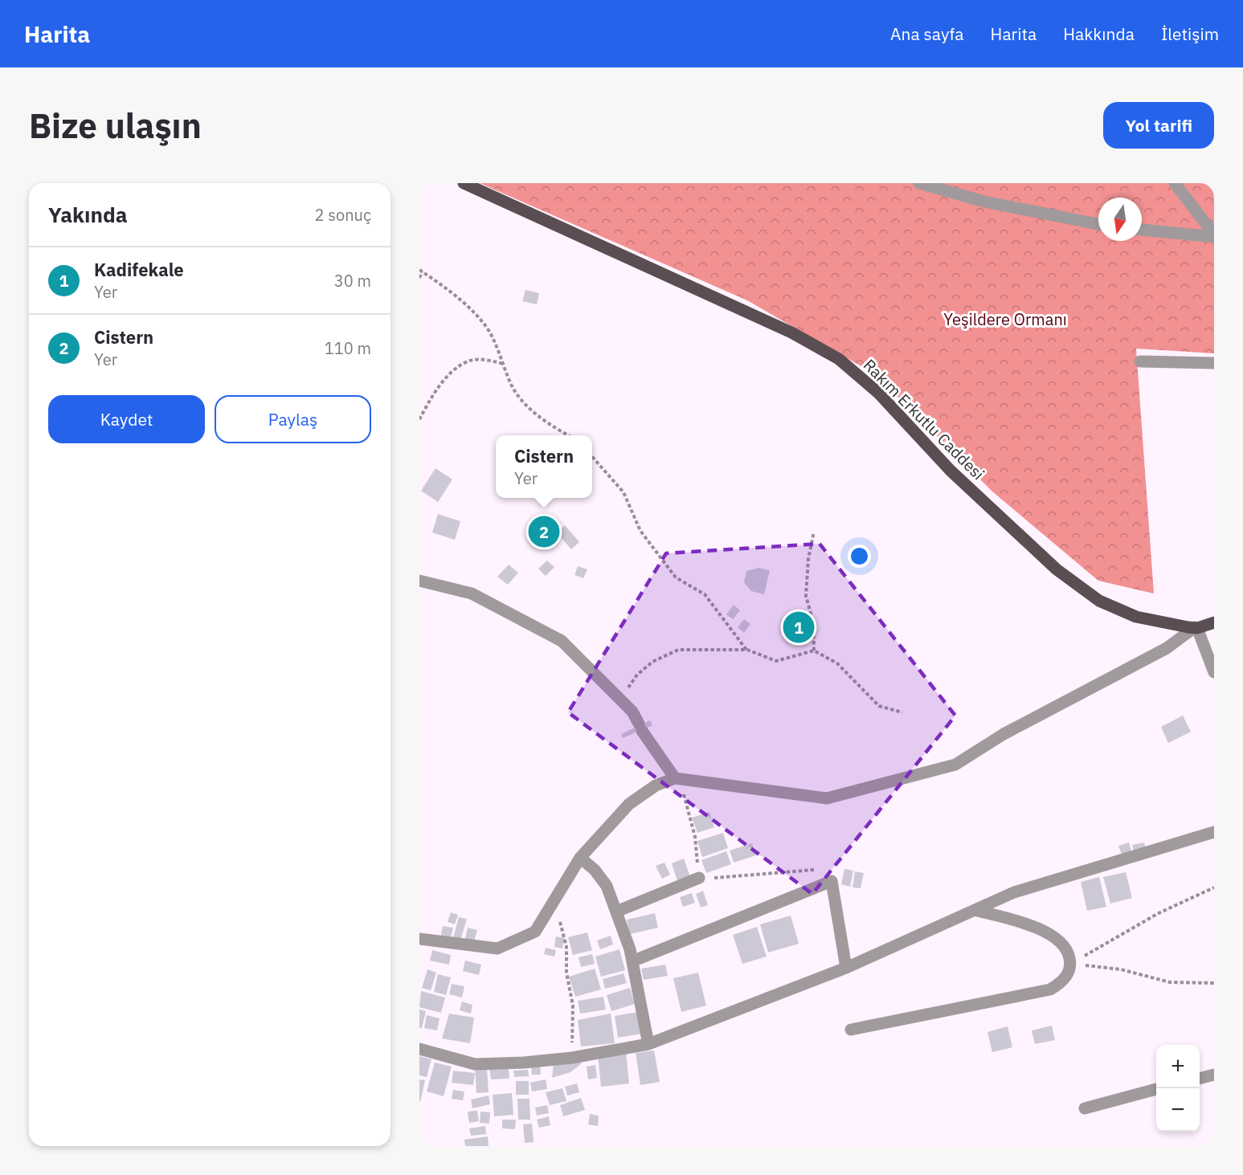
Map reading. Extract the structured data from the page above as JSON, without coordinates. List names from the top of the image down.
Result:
{
  "streets": {
    "main road": ["Rakım Erkutlu Caddesi"]
  },
  "parks": ["Yeşildere Ormanı"],
  "north": "bottom",
  "page": {
    "header": "Harita",
    "nav": [
      "Ana sayfa",
      "Harita",
      "Hakkında",
      "İletişim"
    ],
    "buttons": [
      "Yol tarifi",
      ["Kaydet", "Paylaş"]
    ],
    "title": "Bize ulaşın",
    "heading": ["Yakında", "2 sonuç"],
    "list": [
      {
        "mark": "1",
        "name": "Kadifekale",
        "note": "Yer",
        "value": "30 m"
      },
      {
        "mark": "2",
        "name": "Cistern",
        "note": "Yer",
        "value": "110 m"
      }
    ],
    "popup": ["Cistern", "Yer"],
    "pins": ["2", "1"],
    "map_buttons": ["+", "−"]
  }
}
